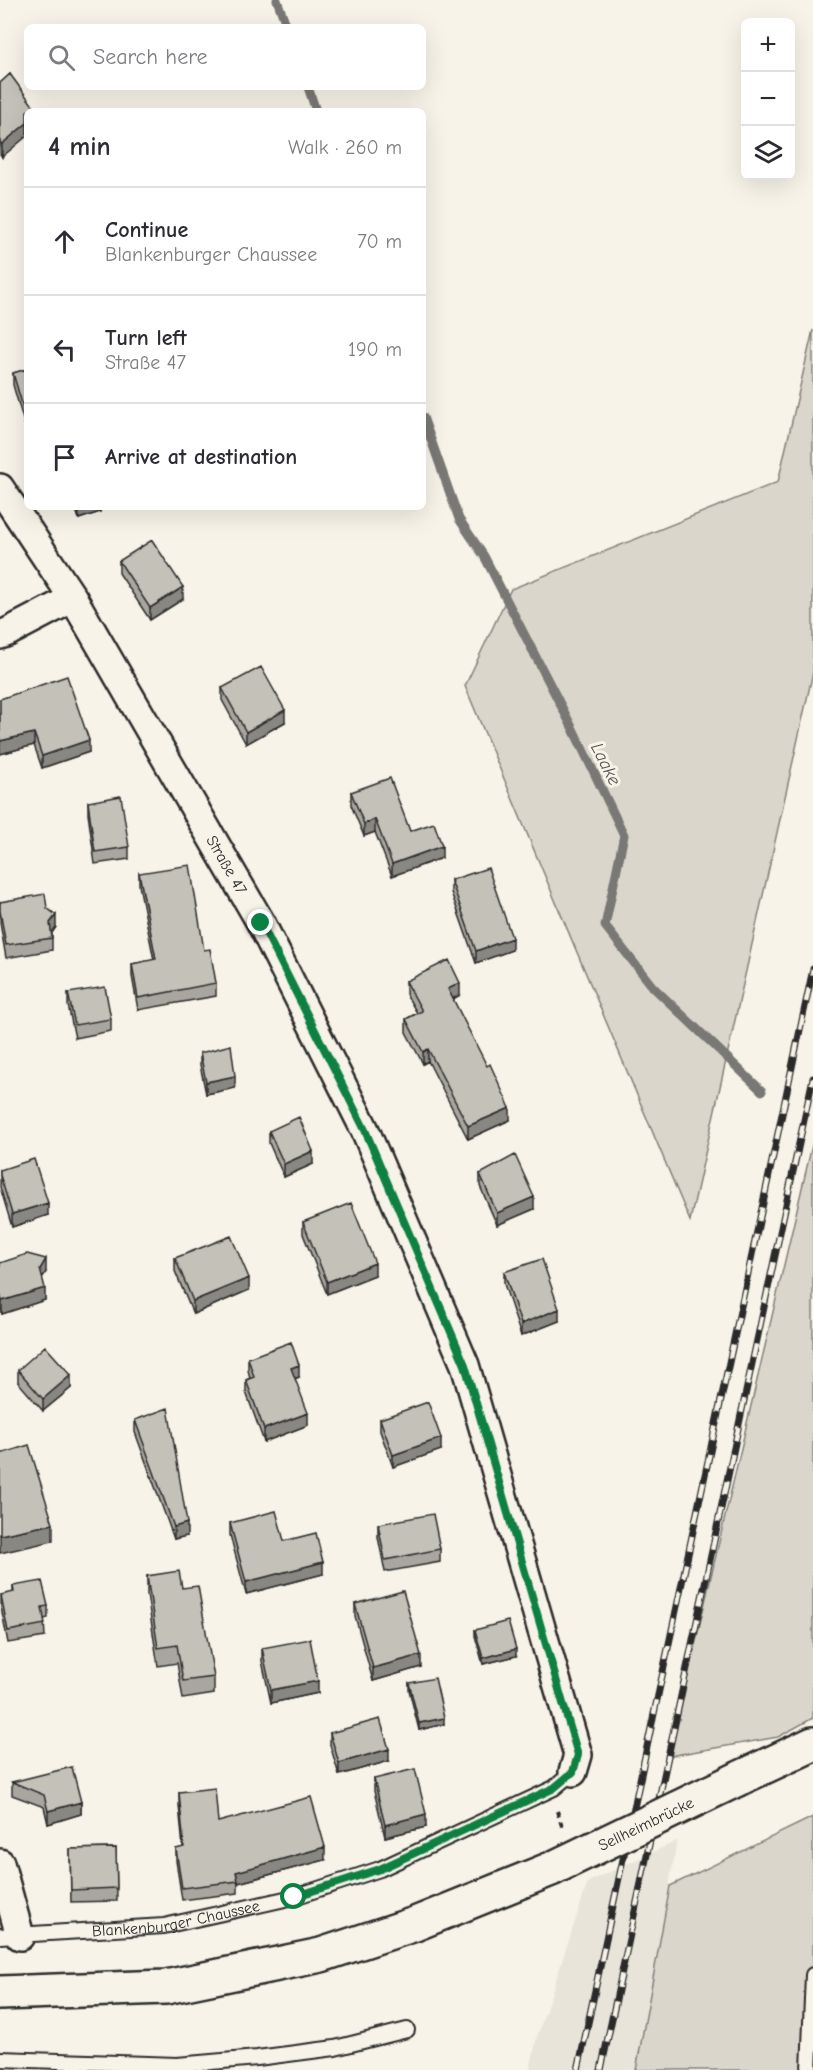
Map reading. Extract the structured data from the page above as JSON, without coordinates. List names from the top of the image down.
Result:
{
  "streets": {
    "main road": ["Sellheimbrücke"],
    "street": ["Straße 47"],
    "lane": ["Blankenburger Chaussee"]
  },
  "crossings": [
    ["Straße 47", "Blankenburger Chaussee"]
  ],
  "water": ["Laake"],
  "page": {
    "map_buttons": ["+", "−"],
    "search": "Search here",
    "heading": ["4 min", "Walk · 260 m"],
    "list": [
      ["Continue", "Blankenburger Chaussee", "70 m"],
      ["Turn left", "Straße 47", "190 m"],
      "Arrive at destination"
    ]
  }
}
